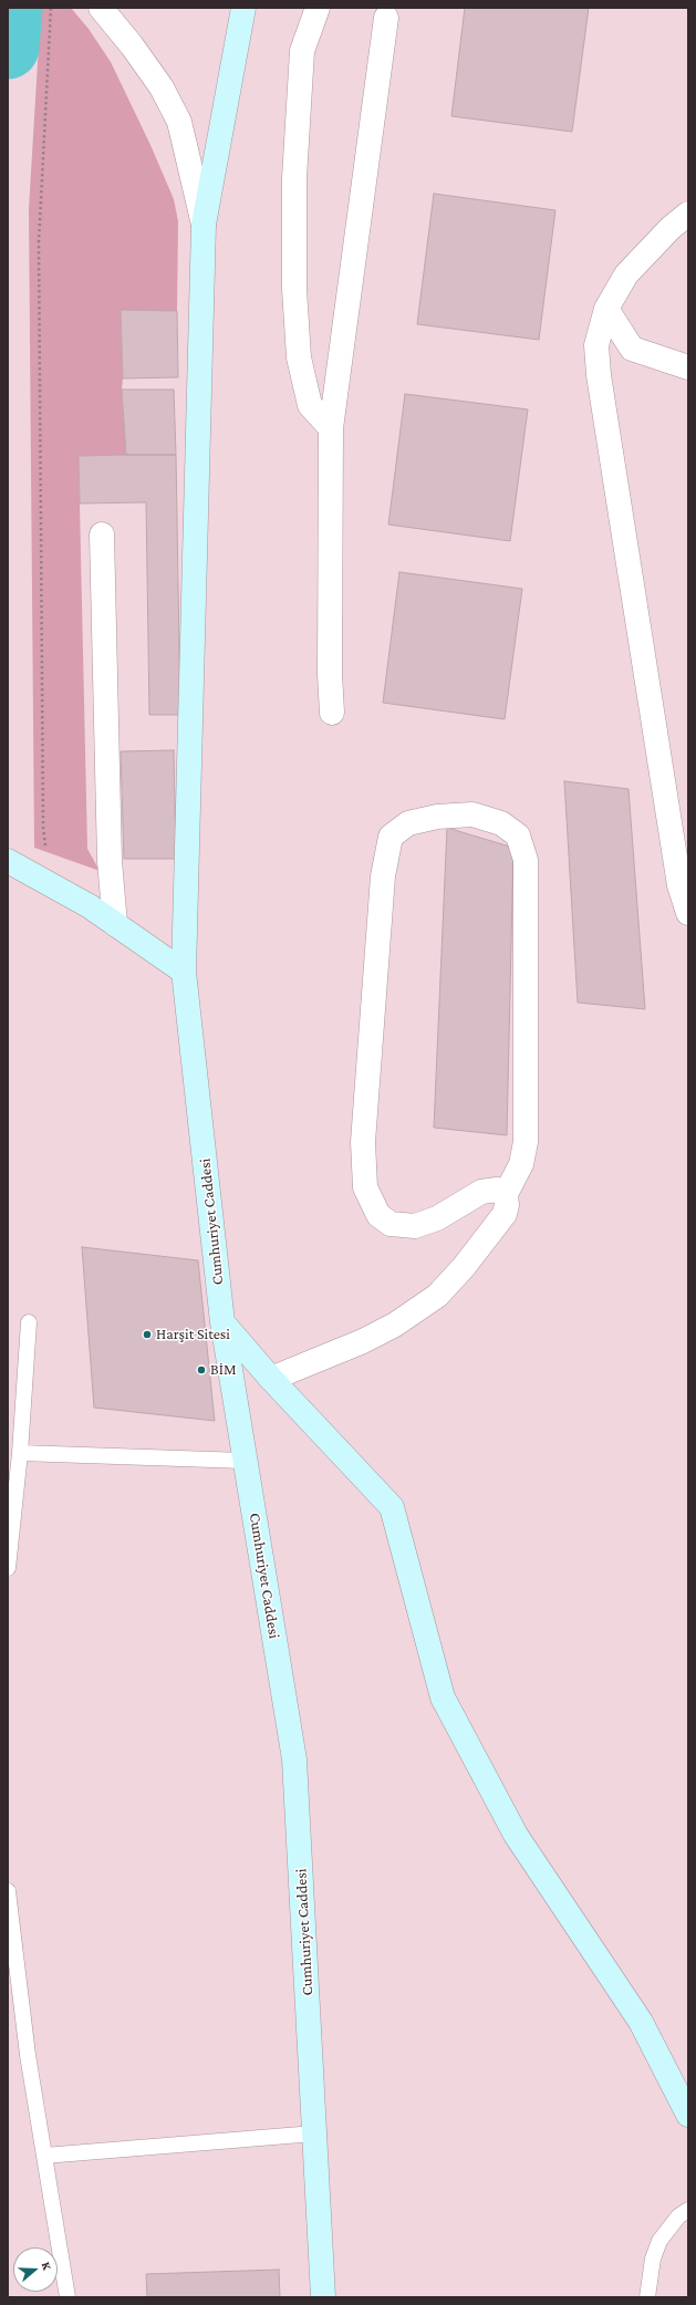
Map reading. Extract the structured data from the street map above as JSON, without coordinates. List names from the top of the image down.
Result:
{
  "streets": {
    "main road": ["Cumhuriyet Caddesi"]
  },
  "places": ["Harşit Sitesi", "BİM"],
  "north": "right"
}
